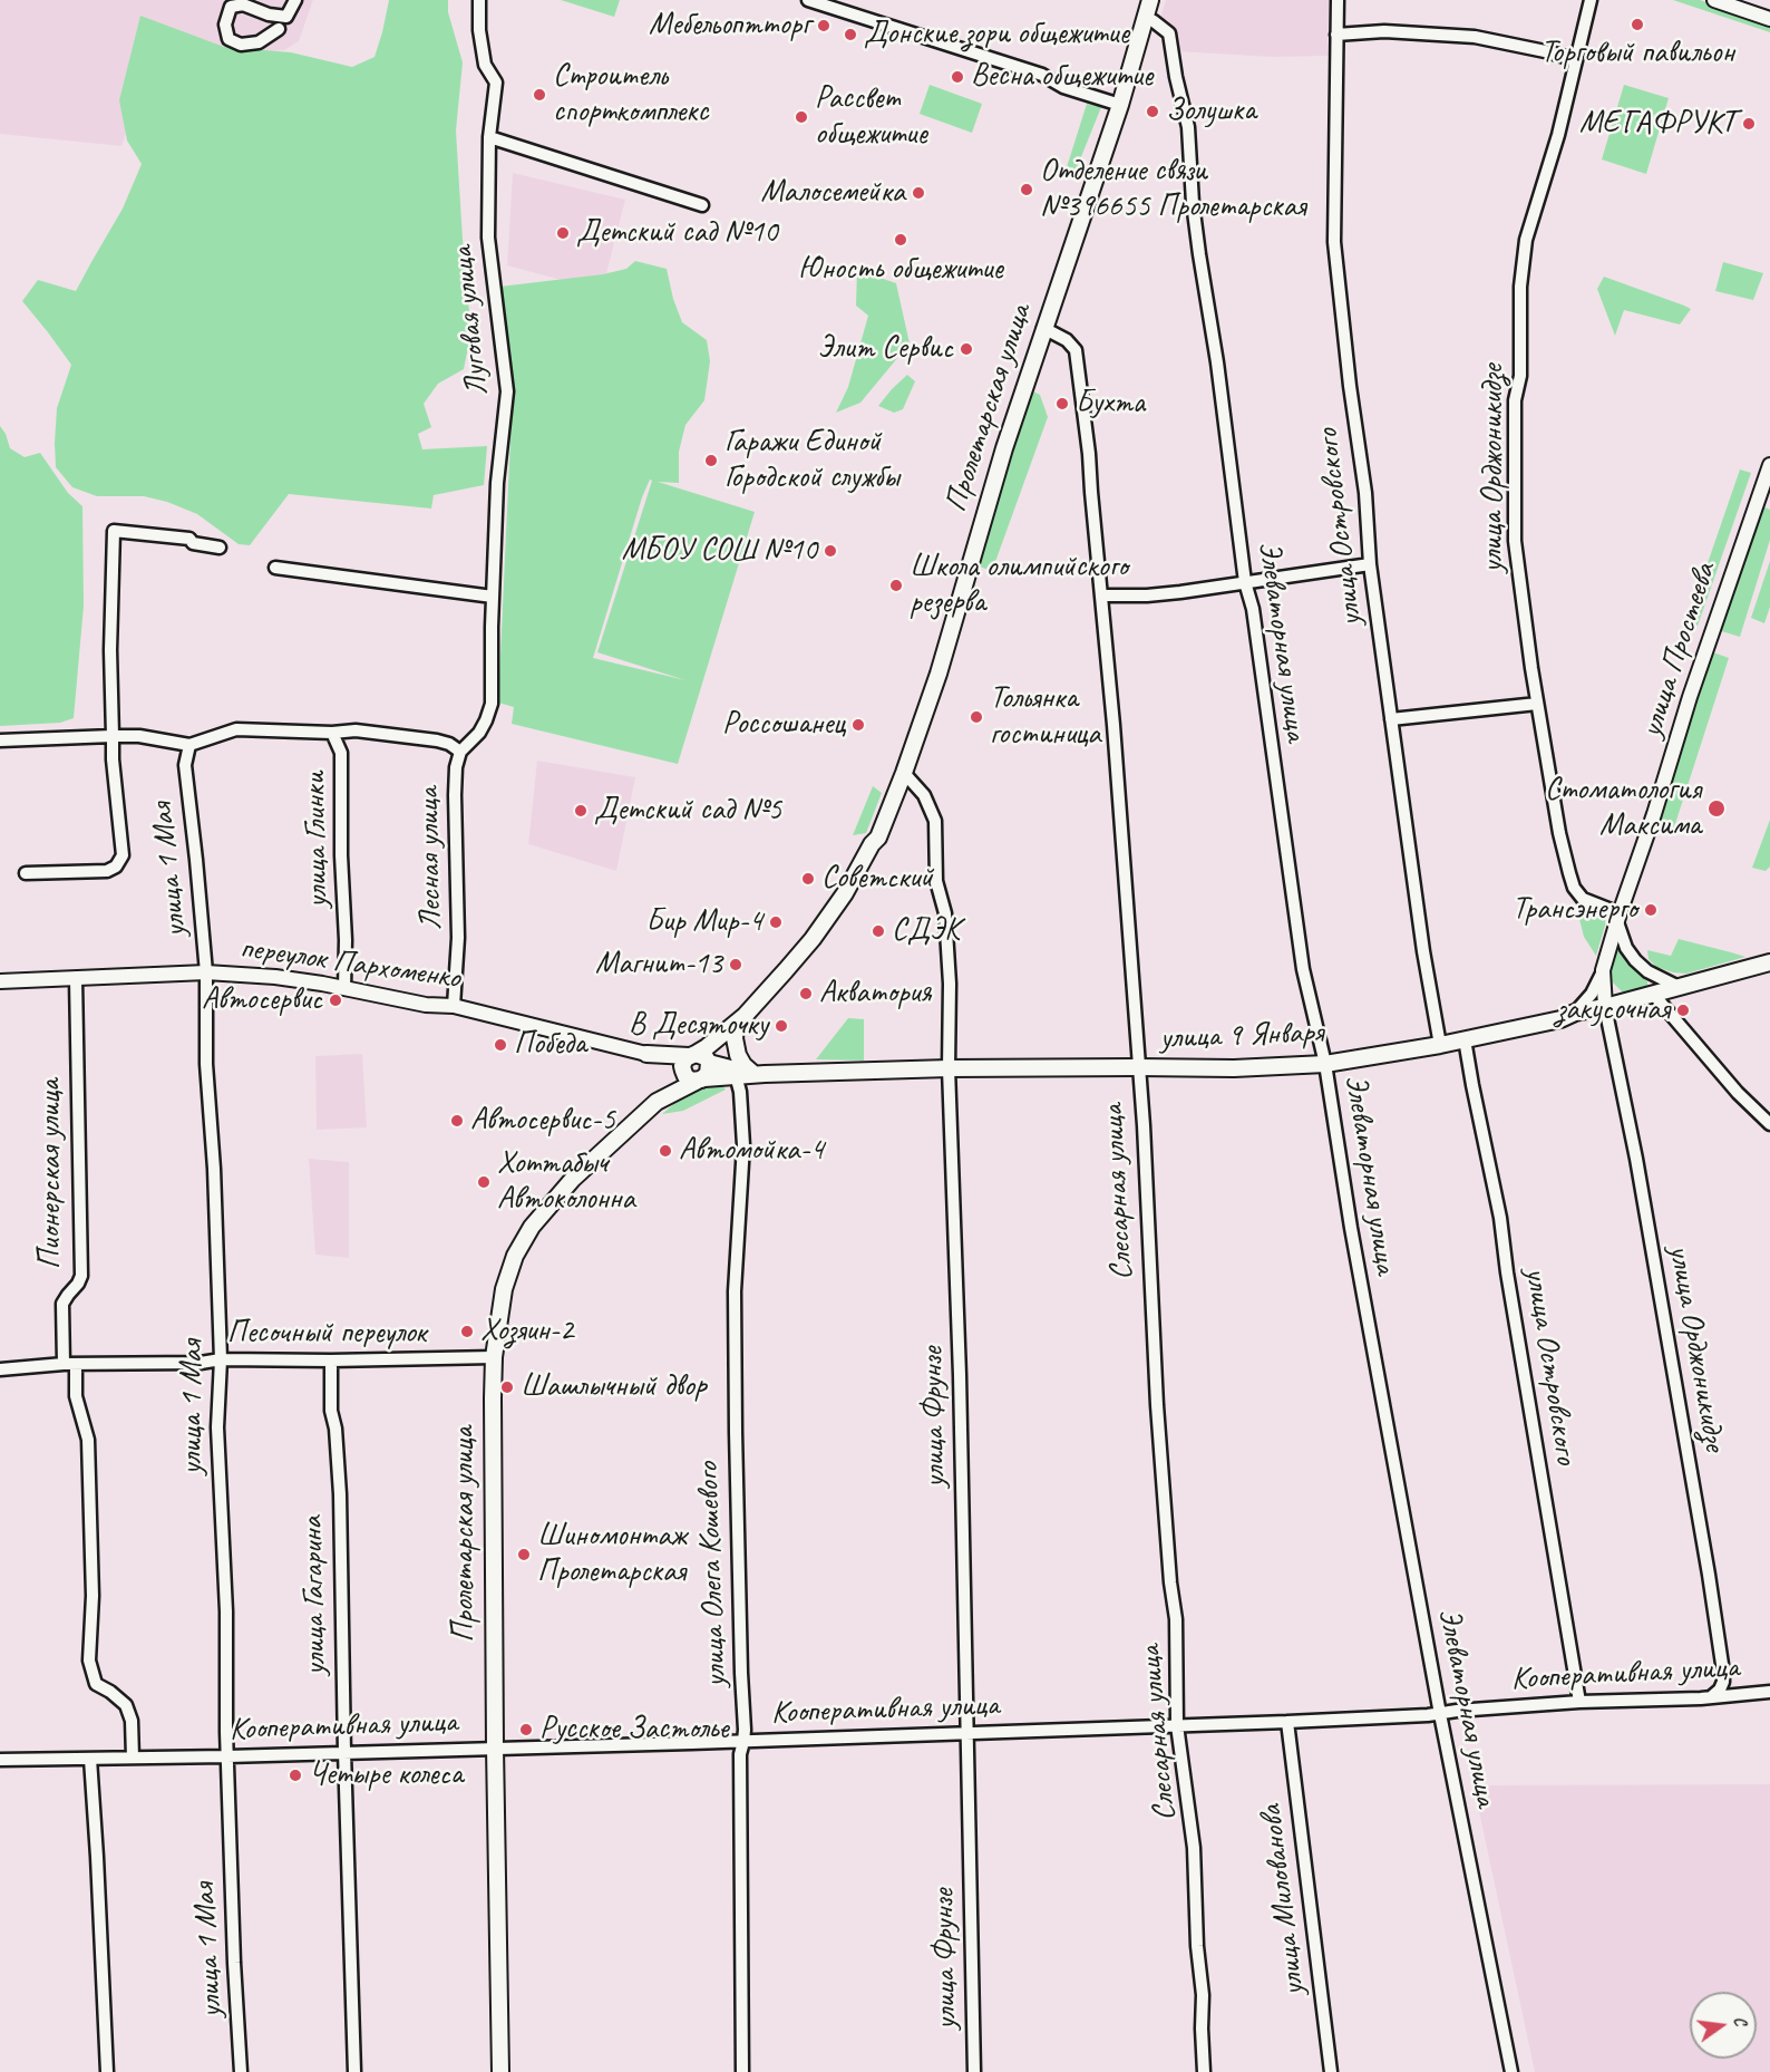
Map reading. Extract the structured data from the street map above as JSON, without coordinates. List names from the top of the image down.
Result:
{
  "streets": {
    "main road": ["Пролетарская улица", "улица 9 Января"],
    "street": [
      "Луговая улица",
      "улица Орджоникидзе",
      "улица Островского",
      "Элеваторная улица",
      "улица Простеева",
      "улица Глинки",
      "Лесная улица",
      "улица 1 Мая",
      "переулок Пархоменко",
      "Пионерская улица",
      "Слесарная улица",
      "Песочный переулок",
      "улица Фрунзе",
      "улица Олега Кошевого",
      "улица Гагарина",
      "Кооперативная улица",
      "улица Милованова"
    ]
  },
  "crossings": [
    ["Луговая улица", "Лесная улица"],
    ["Пролетарская улица", "Элеваторная улица"],
    ["Пролетарская улица", "улица 9 Января"],
    ["Пролетарская улица", "Слесарная улица"],
    ["Пролетарская улица", "Песочный переулок"],
    ["Пролетарская улица", "улица Фрунзе"],
    ["Пролетарская улица", "Кооперативная улица"],
    ["улица Орджоникидзе", "улица Простеева"],
    ["улица Орджоникидзе", "улица 9 Января"],
    ["улица Орджоникидзе", "Кооперативная улица"],
    ["улица Островского", "улица 9 Января"],
    ["улица Островского", "Кооперативная улица"],
    ["Элеваторная улица", "улица 9 Января"],
    ["Элеваторная улица", "Кооперативная улица"],
    ["улица Простеева", "улица 9 Января"],
    ["улица Глинки", "переулок Пархоменко"],
    ["Лесная улица", "переулок Пархоменко"],
    ["улица 1 Мая", "переулок Пархоменко"],
    ["улица 1 Мая", "Песочный переулок"],
    ["улица 1 Мая", "Кооперативная улица"],
    ["переулок Пархоменко", "Пионерская улица"],
    ["улица 9 Января", "Слесарная улица"],
    ["улица 9 Января", "улица Фрунзе"],
    ["улица 9 Января", "улица Олега Кошевого"],
    ["Пионерская улица", "Песочный переулок"],
    ["Слесарная улица", "Кооперативная улица"],
    ["Песочный переулок", "улица Гагарина"],
    ["улица Фрунзе", "Кооперативная улица"],
    ["улица Олега Кошевого", "Кооперативная улица"],
    ["улица Гагарина", "Кооперативная улица"],
    ["Кооперативная улица", "улица Милованова"]
  ],
  "places": [
    "Торговый павильон",
    "Мебельоптторг",
    "Донские зори общежитие",
    "Весна общежитие",
    "Строитель спорткомплекс",
    "Золушка",
    "Рассвет общежитие",
    "МЕГАФРУКТ",
    "Отделение связи №396655 Пролетарская",
    "Малосемейка",
    "Детский сад №10",
    "Юность общежитие",
    "Элит Сервис",
    "Бухта",
    "Гаражи Единой Городской службы",
    "МБОУ СОШ №10",
    "Школа олимпийского резерва",
    "Тольянка гостиница",
    "Россошанец",
    "Стоматология Максима",
    "Детский сад №5",
    "Советский",
    "Трансэнерго",
    "Бир Мир-4",
    "СДЭК",
    "Магнит-13",
    "Акватория",
    "Автосервис",
    "закусочная",
    "В Десяточку",
    "Победа",
    "Автосервис-5",
    "Автомойка-4",
    "Хоттабыч Автоколонна",
    "Хозяин-2",
    "Шашлычный двор",
    "Шиномонтаж Пролетарская",
    "Русское Застолье",
    "Четыре колеса"
  ],
  "north": "right"
}
